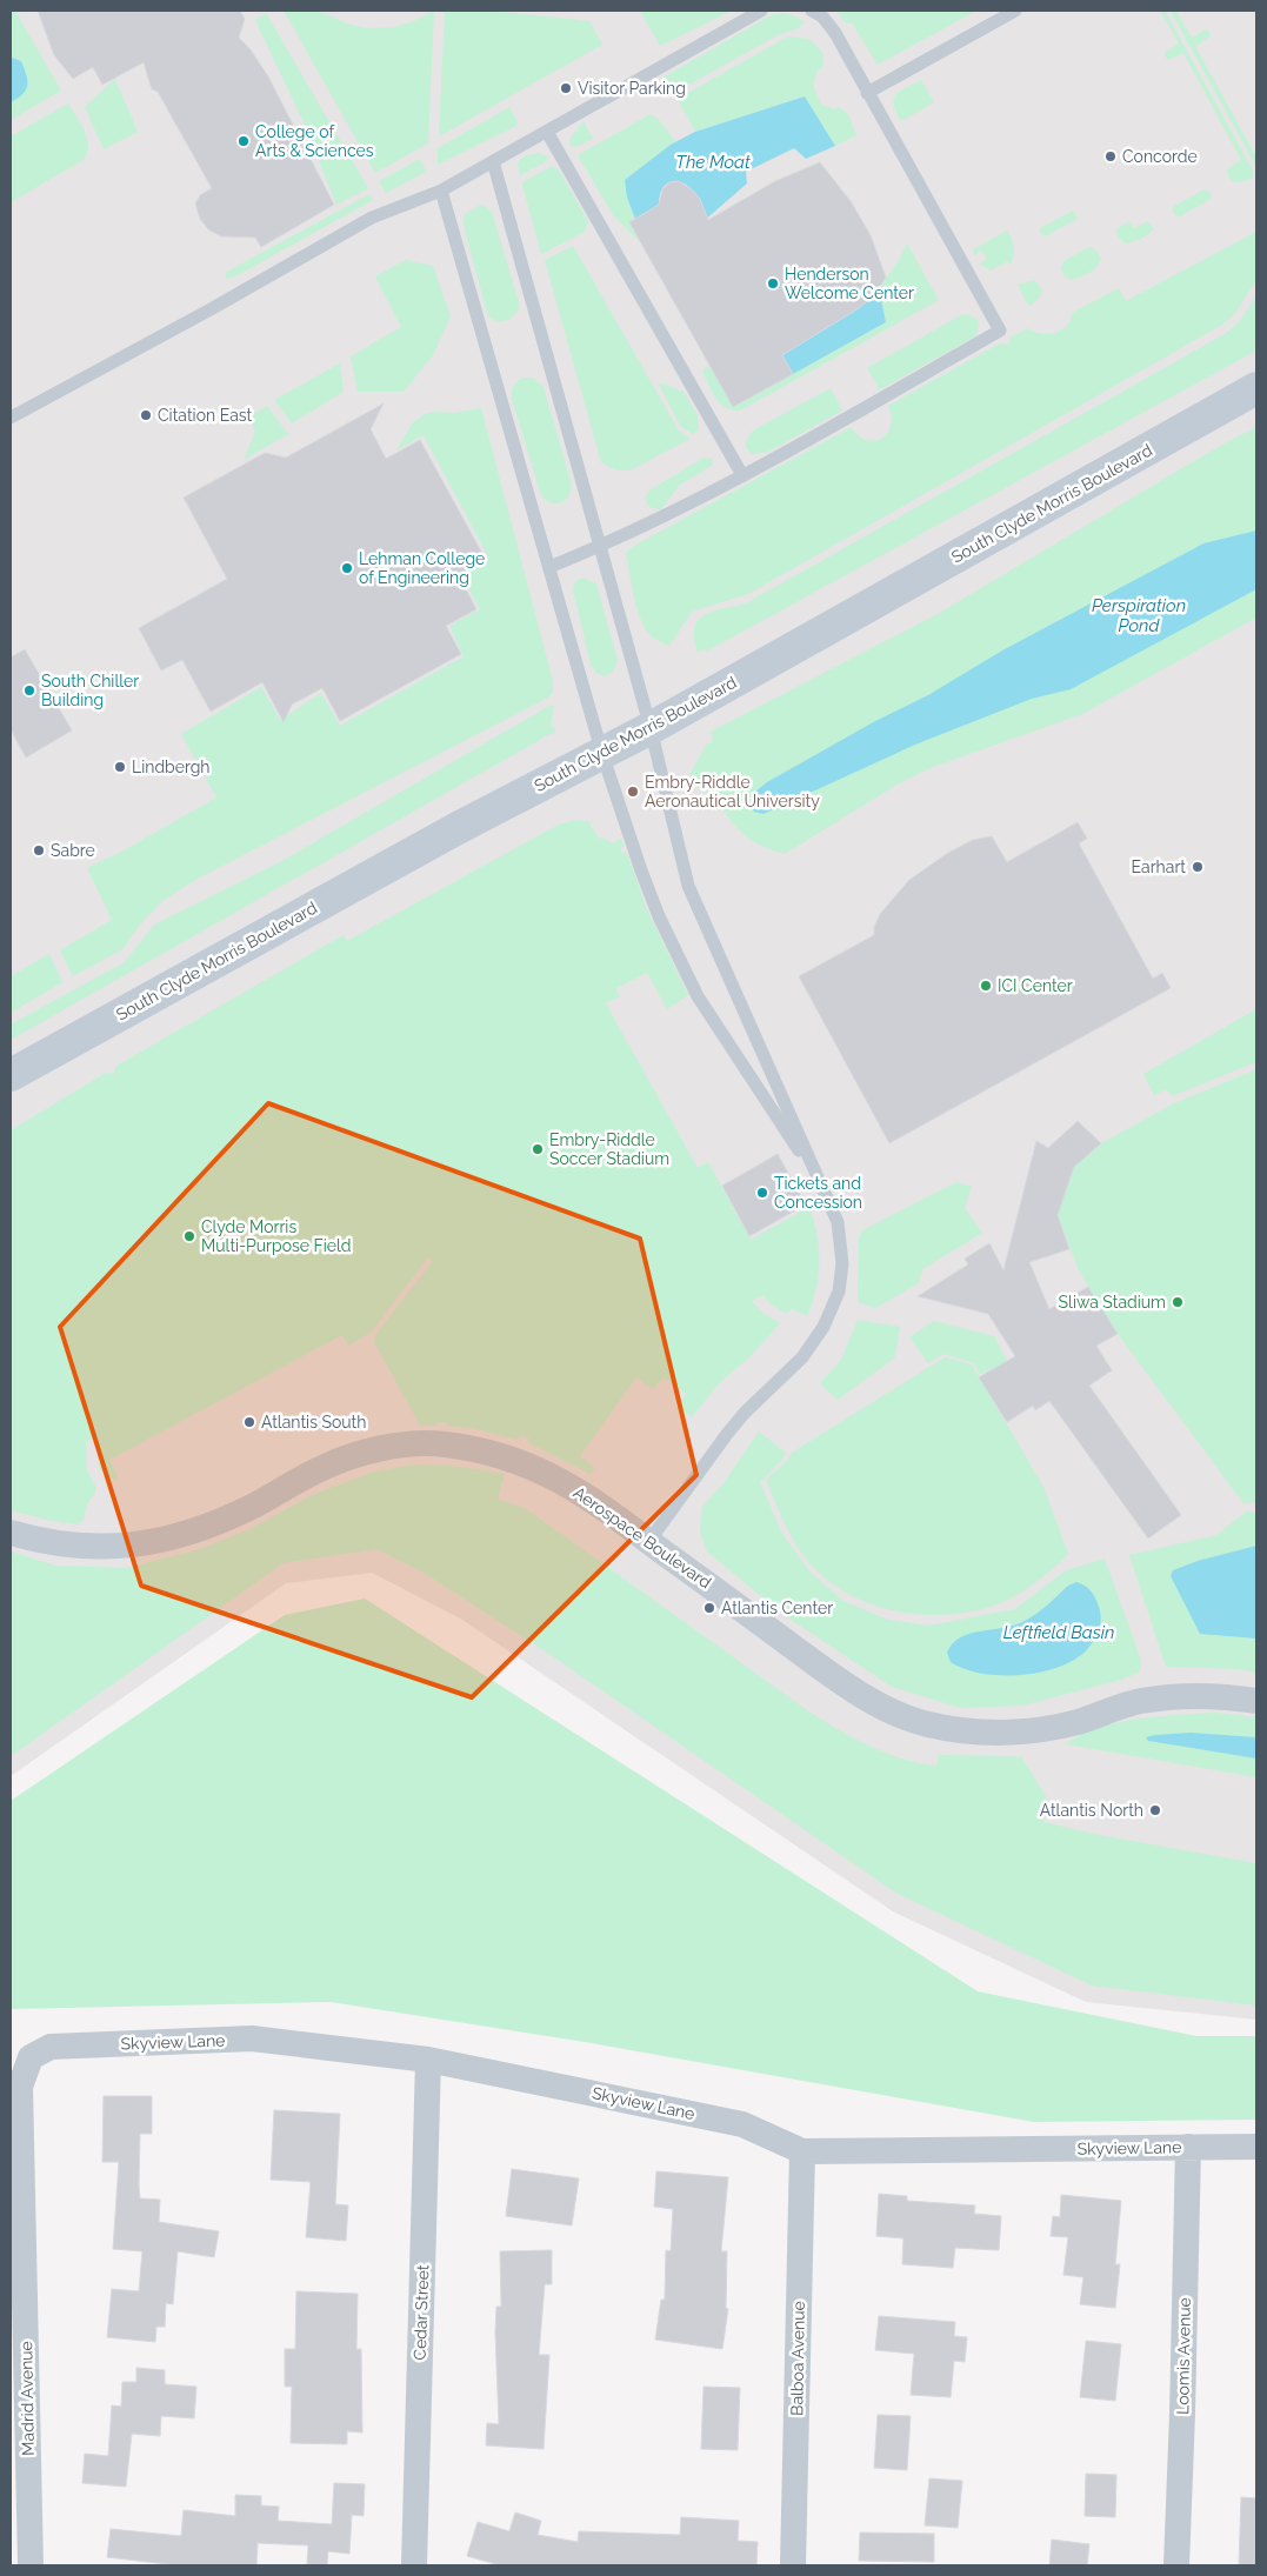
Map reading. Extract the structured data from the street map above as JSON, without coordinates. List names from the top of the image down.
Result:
{
  "streets": {
    "main road": ["South Clyde Morris Boulevard"],
    "street": [
      "Aerospace Boulevard",
      "Skyview Lane",
      "Cedar Street",
      "Loomis Avenue",
      "Balboa Avenue",
      "Madrid Avenue"
    ]
  },
  "crossings": [
    ["Skyview Lane", "Cedar Street"],
    ["Skyview Lane", "Loomis Avenue"],
    ["Skyview Lane", "Balboa Avenue"],
    ["Skyview Lane", "Madrid Avenue"]
  ],
  "water": ["The Moat", "Perspiration Pond", "Leftfield Basin"],
  "places": [
    "Visitor Parking",
    "College of Arts & Sciences",
    "Concorde",
    "Henderson Welcome Center",
    "Citation East",
    "Lehman College of Engineering",
    "South Chiller Building",
    "Lindbergh",
    "Embry-Riddle Aeronautical University",
    "Sabre",
    "Earhart",
    "ICI Center",
    "Embry-Riddle Soccer Stadium",
    "Tickets and Concession",
    "Clyde Morris Multi-Purpose Field",
    "Sliwa Stadium",
    "Atlantis South",
    "Atlantis Center",
    "Atlantis North"
  ]
}
